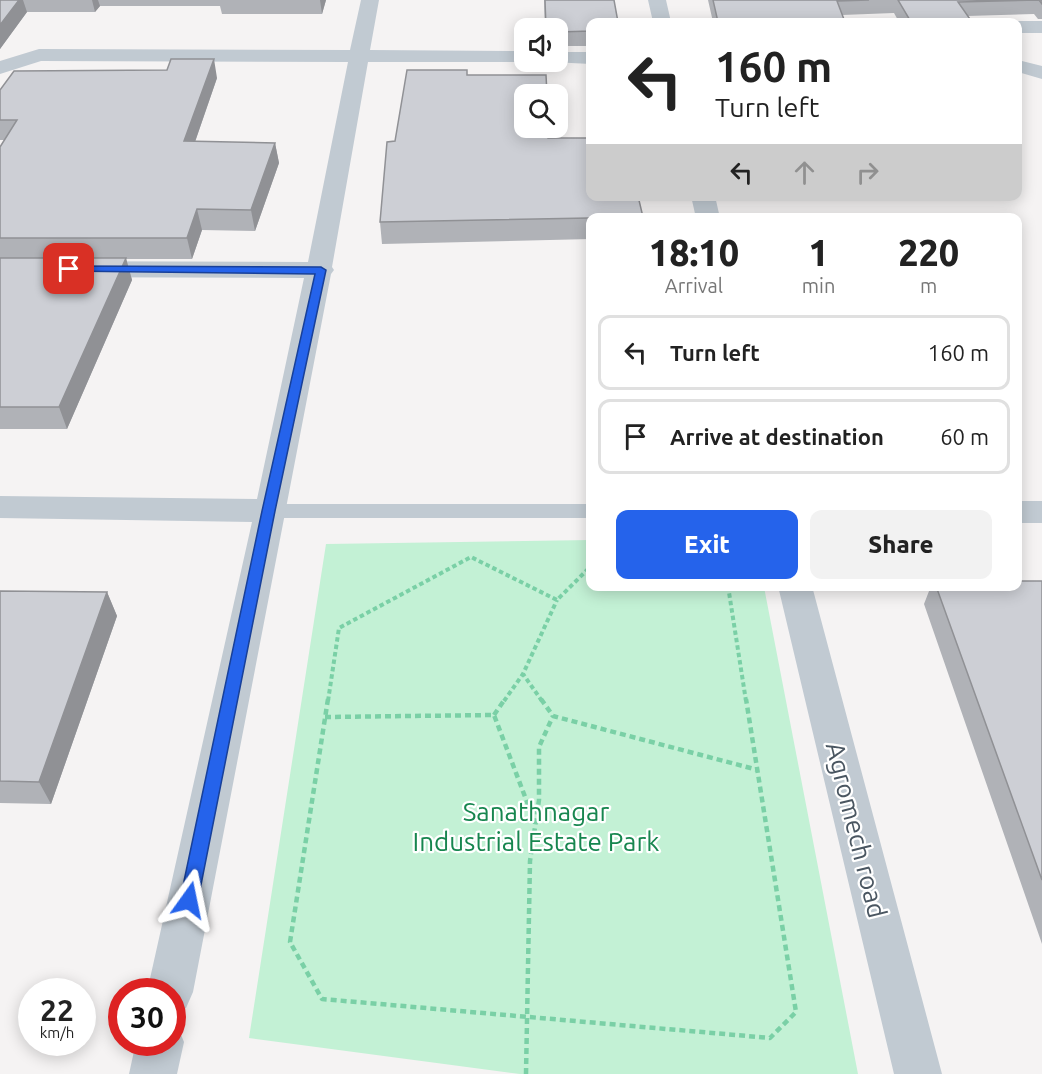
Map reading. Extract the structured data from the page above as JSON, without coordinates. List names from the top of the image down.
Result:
{
  "streets": {
    "street": ["Agromech road"]
  },
  "parks": ["Sanathnagar Industrial Estate Park"],
  "page": {
    "turn": ["160 m", "Turn left"],
    "eta": [
      "18:10",
      "Arrival",
      "1",
      "min",
      "220",
      "m"
    ],
    "list": [
      {
        "name": "Turn left",
        "value": "160 m"
      },
      {
        "name": "Arrive at destination",
        "value": "60 m"
      }
    ],
    "buttons": ["Exit", "Share"],
    "speed": "22 km/h",
    "limit": "30"
  }
}
